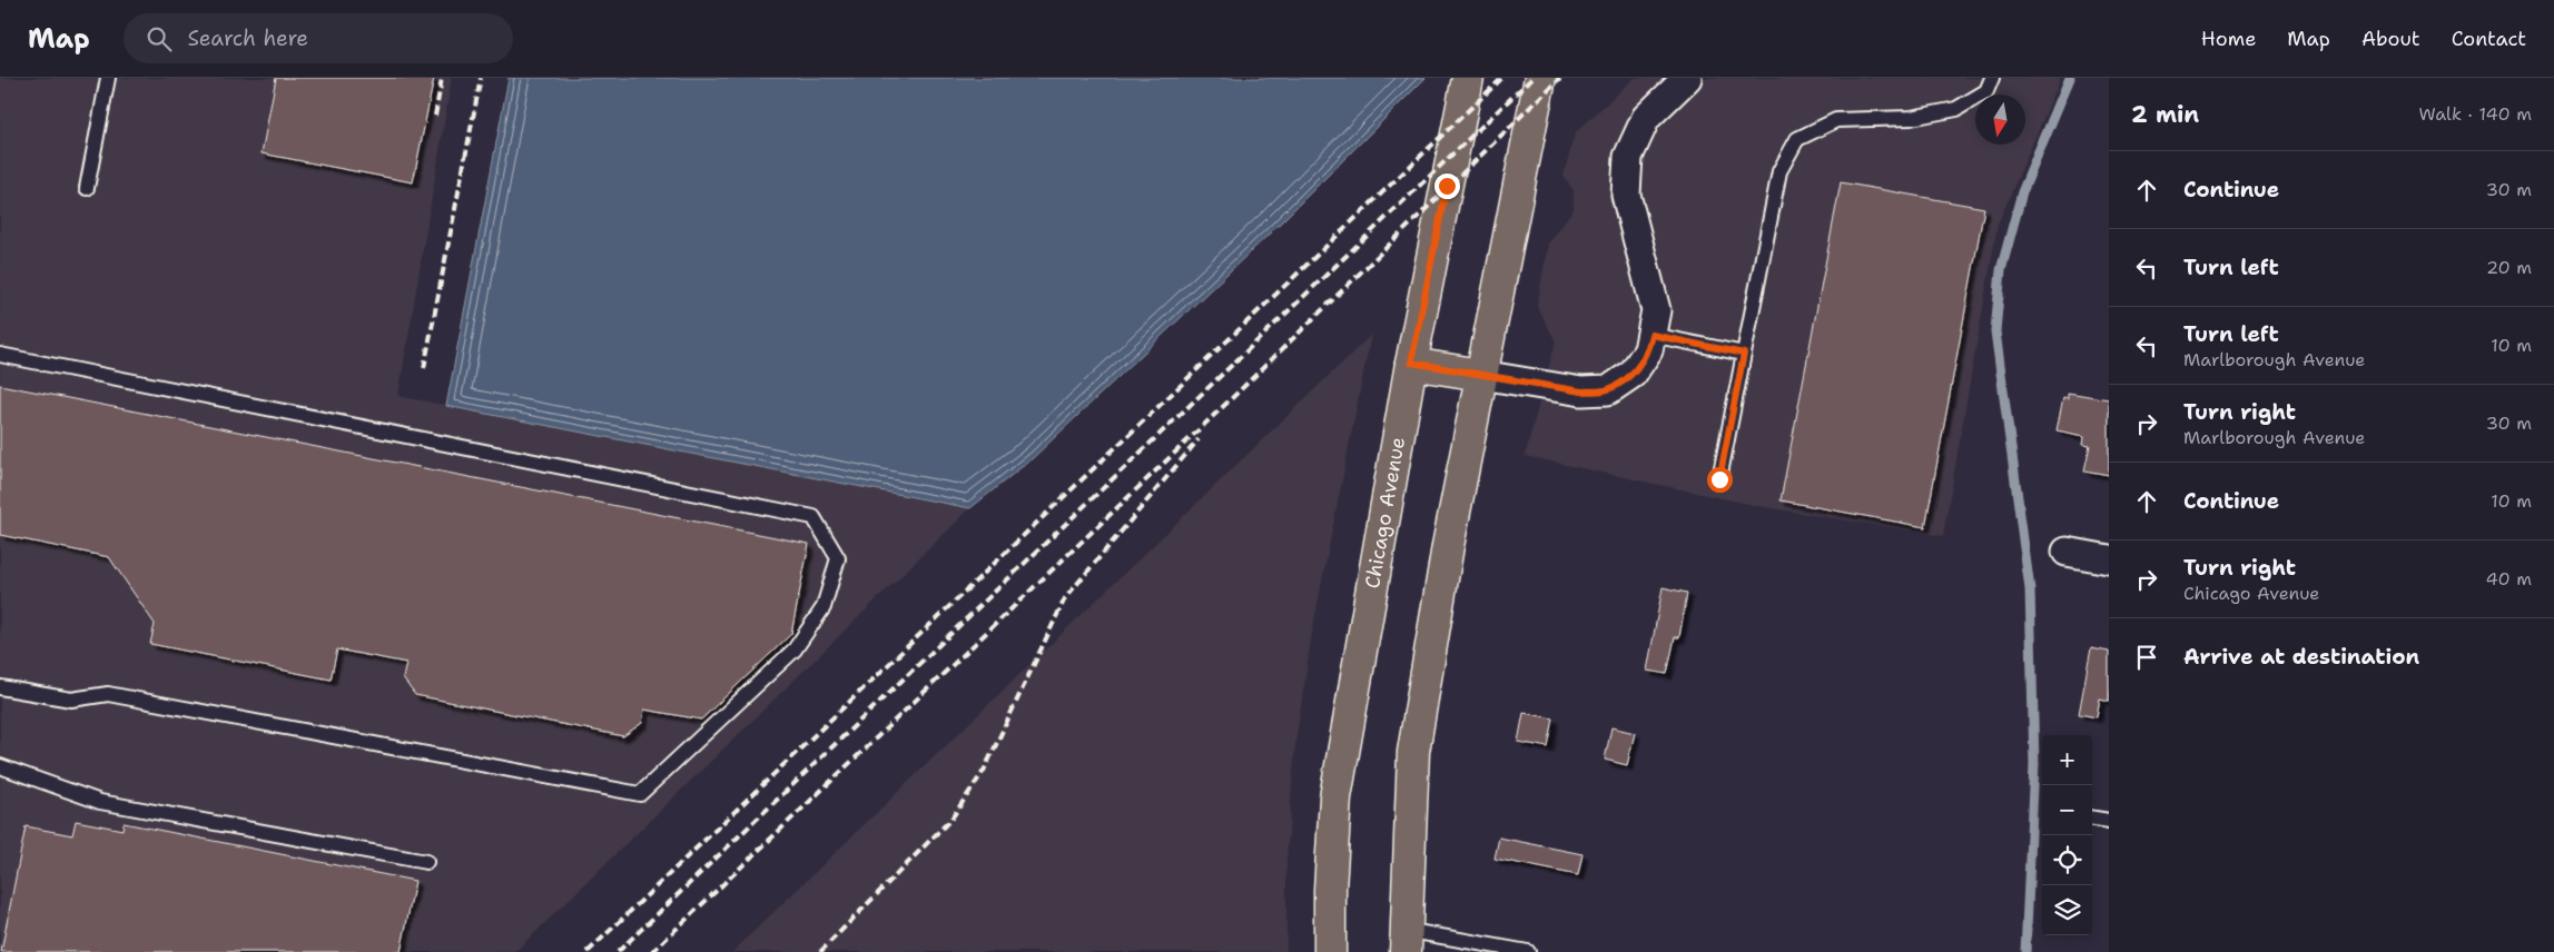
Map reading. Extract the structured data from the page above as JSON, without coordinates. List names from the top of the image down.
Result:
{
  "streets": {
    "main road": ["Chicago Avenue"]
  },
  "north": "bottom",
  "page": {
    "header": "Map",
    "search": "Search here",
    "nav": [
      "Home",
      "Map",
      "About",
      "Contact"
    ],
    "heading": ["2 min", "Walk · 140 m"],
    "list": [
      ["Continue", "30 m"],
      ["Turn left", "20 m"],
      ["Turn left", "Marlborough Avenue", "10 m"],
      ["Turn right", "Marlborough Avenue", "30 m"],
      ["Continue", "10 m"],
      ["Turn right", "Chicago Avenue", "40 m"],
      "Arrive at destination"
    ],
    "map_buttons": ["+", "−"]
  }
}
